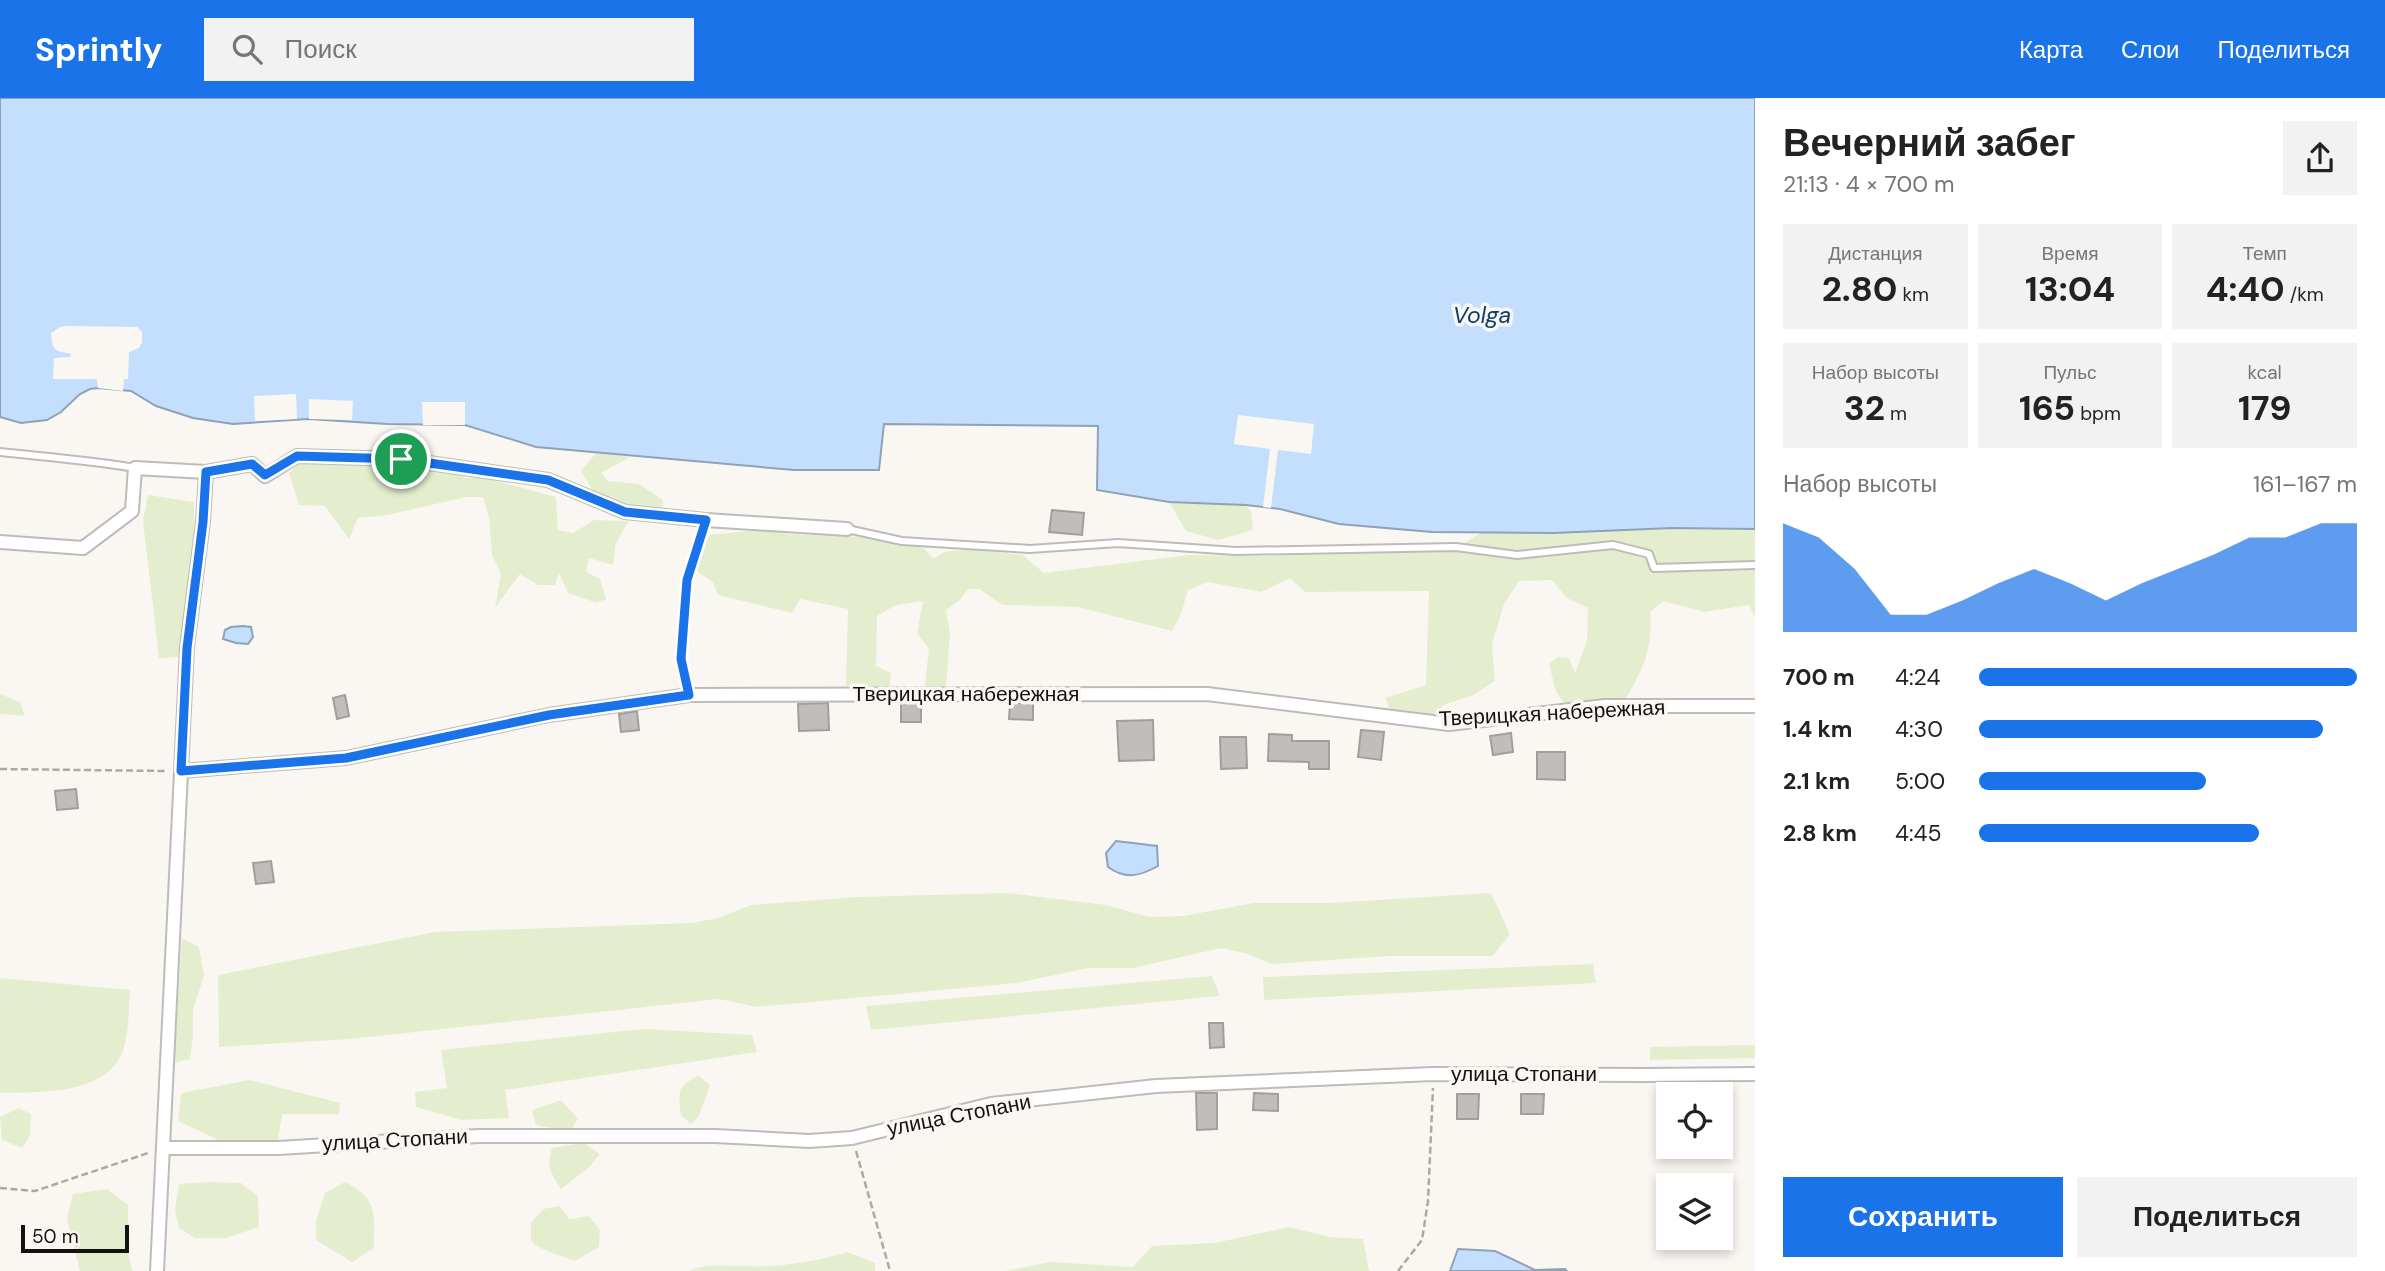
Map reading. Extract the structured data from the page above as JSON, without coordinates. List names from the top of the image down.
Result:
{
  "streets": {
    "street": ["Тверицкая набережная", "улица Стопани"]
  },
  "water": ["Volga"],
  "scale_bar": "50 m",
  "page": {
    "header": "Sprintly",
    "search": "Поиск",
    "nav": ["Карта", "Слои", "Поделиться"],
    "heading": ["Вечерний забег", "21:13 · 4 × 700 m"],
    "stats": [
      ["Дистанция", "2.80 km"],
      ["Время", "13:04"],
      ["Темп", "4:40 /km"],
      ["Набор высоты", "32 m"],
      ["Пульс", "165 bpm"],
      ["kcal", "179"]
    ],
    "chart": ["Набор высоты", "161–167 m"],
    "list": [
      {
        "name": "700 m",
        "note": "4:24"
      },
      {
        "name": "1.4 km",
        "note": "4:30"
      },
      {
        "name": "2.1 km",
        "note": "5:00"
      },
      {
        "name": "2.8 km",
        "note": "4:45"
      }
    ],
    "buttons": ["Сохранить", "Поделиться"],
    "scale": "50 m"
  }
}
